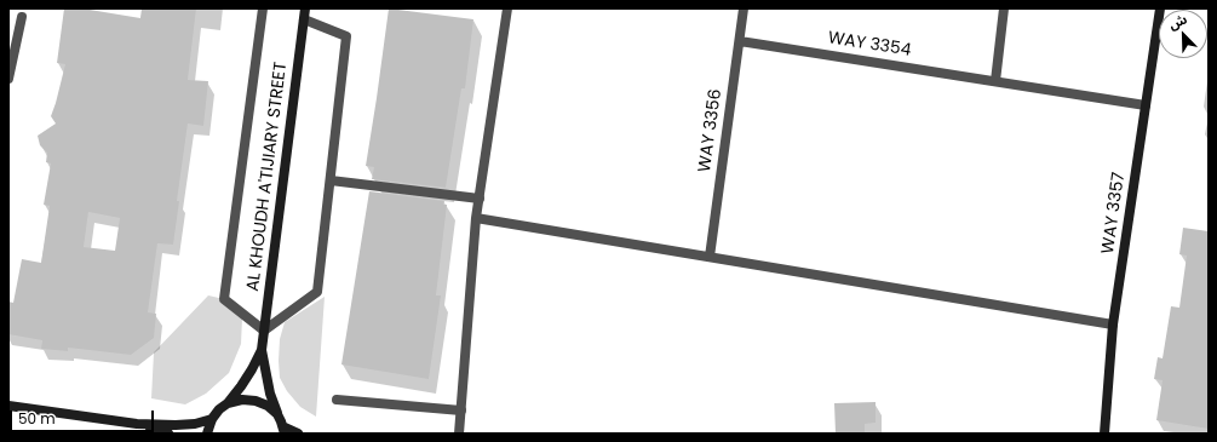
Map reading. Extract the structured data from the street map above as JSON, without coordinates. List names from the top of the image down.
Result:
{
  "streets": {
    "street": [
      "WAY 3354",
      "WAY 3356",
      "AL KHOUDH A'TIJIARY STREET",
      "WAY 3357"
    ]
  },
  "crossings": [
    ["WAY 3354", "WAY 3356"],
    ["WAY 3354", "WAY 3357"]
  ],
  "scale_bar": "50 m",
  "north": "top left"
}
